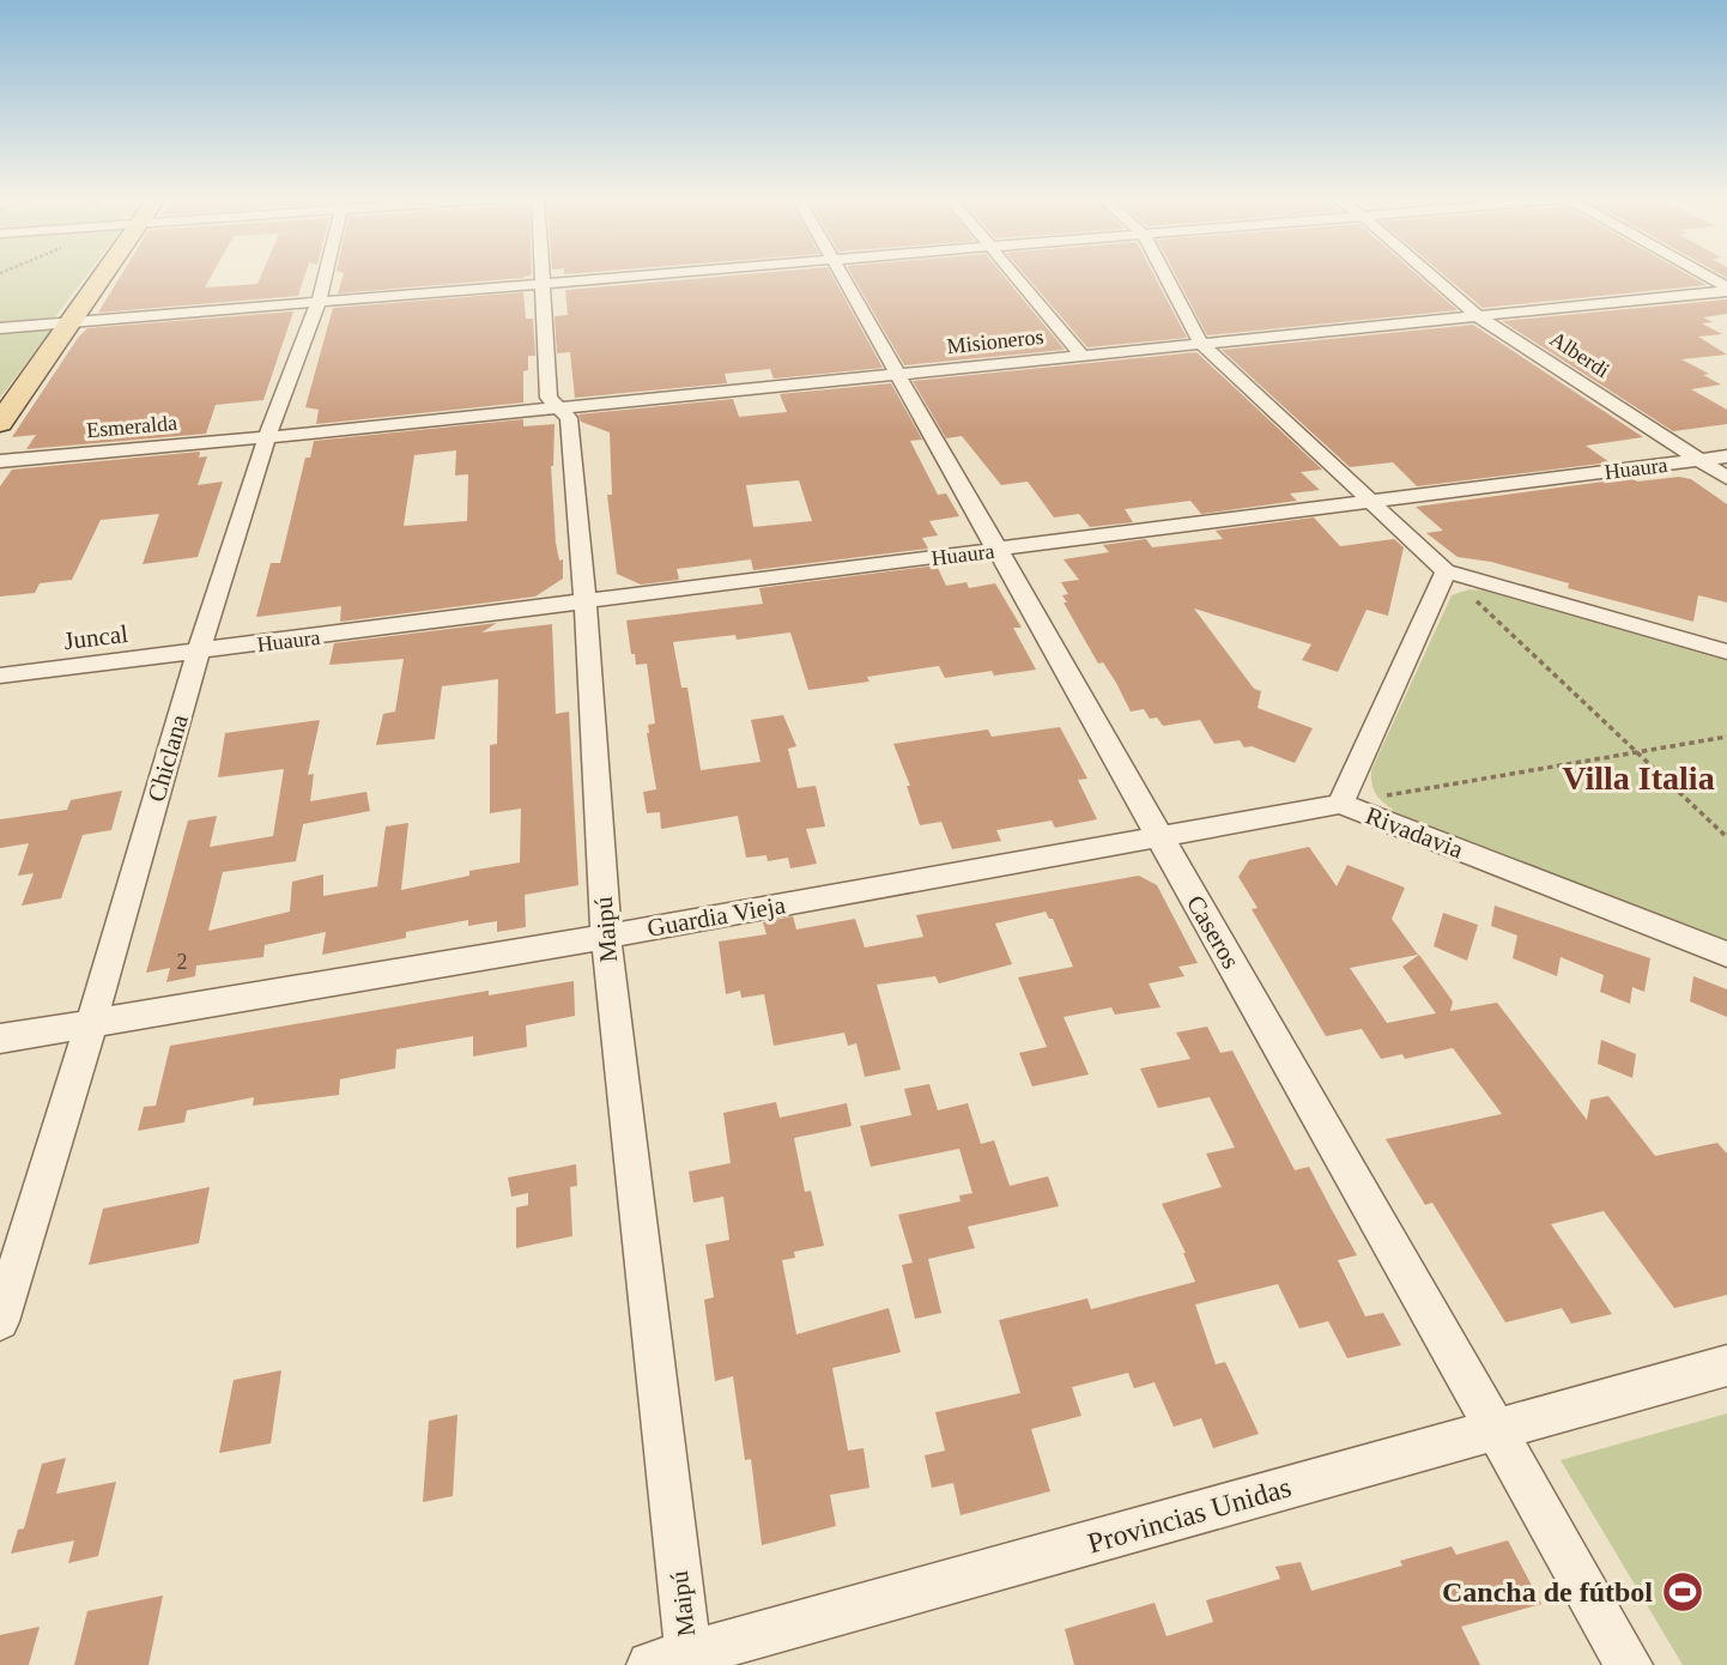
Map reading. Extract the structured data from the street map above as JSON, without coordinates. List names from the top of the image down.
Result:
{
  "streets": {
    "street": [
      "Misioneros",
      "Alberdi",
      "Esmeralda",
      "Huaura",
      "Juncal",
      "Chiclana",
      "Rivadavia",
      "Guardia Vieja",
      "Maipú",
      "Caseros",
      "Provincias Unidas"
    ]
  },
  "crossings": [
    ["Misioneros", "Alberdi"],
    ["Misioneros", "Esmeralda"],
    ["Misioneros", "Chiclana"],
    ["Misioneros", "Maipú"],
    ["Misioneros", "Caseros"],
    ["Alberdi", "Huaura"],
    ["Esmeralda", "Chiclana"],
    ["Huaura", "Juncal"],
    ["Huaura", "Chiclana"],
    ["Huaura", "Maipú"],
    ["Huaura", "Caseros"],
    ["Juncal", "Chiclana"],
    ["Chiclana", "Guardia Vieja"],
    ["Rivadavia", "Guardia Vieja"],
    ["Guardia Vieja", "Maipú"],
    ["Guardia Vieja", "Caseros"],
    ["Maipú", "Provincias Unidas"],
    ["Caseros", "Provincias Unidas"]
  ],
  "districts": ["Villa Italia"],
  "places": {
    "sports": ["Cancha de fútbol"]
  },
  "house_numbers": ["2"]
}
